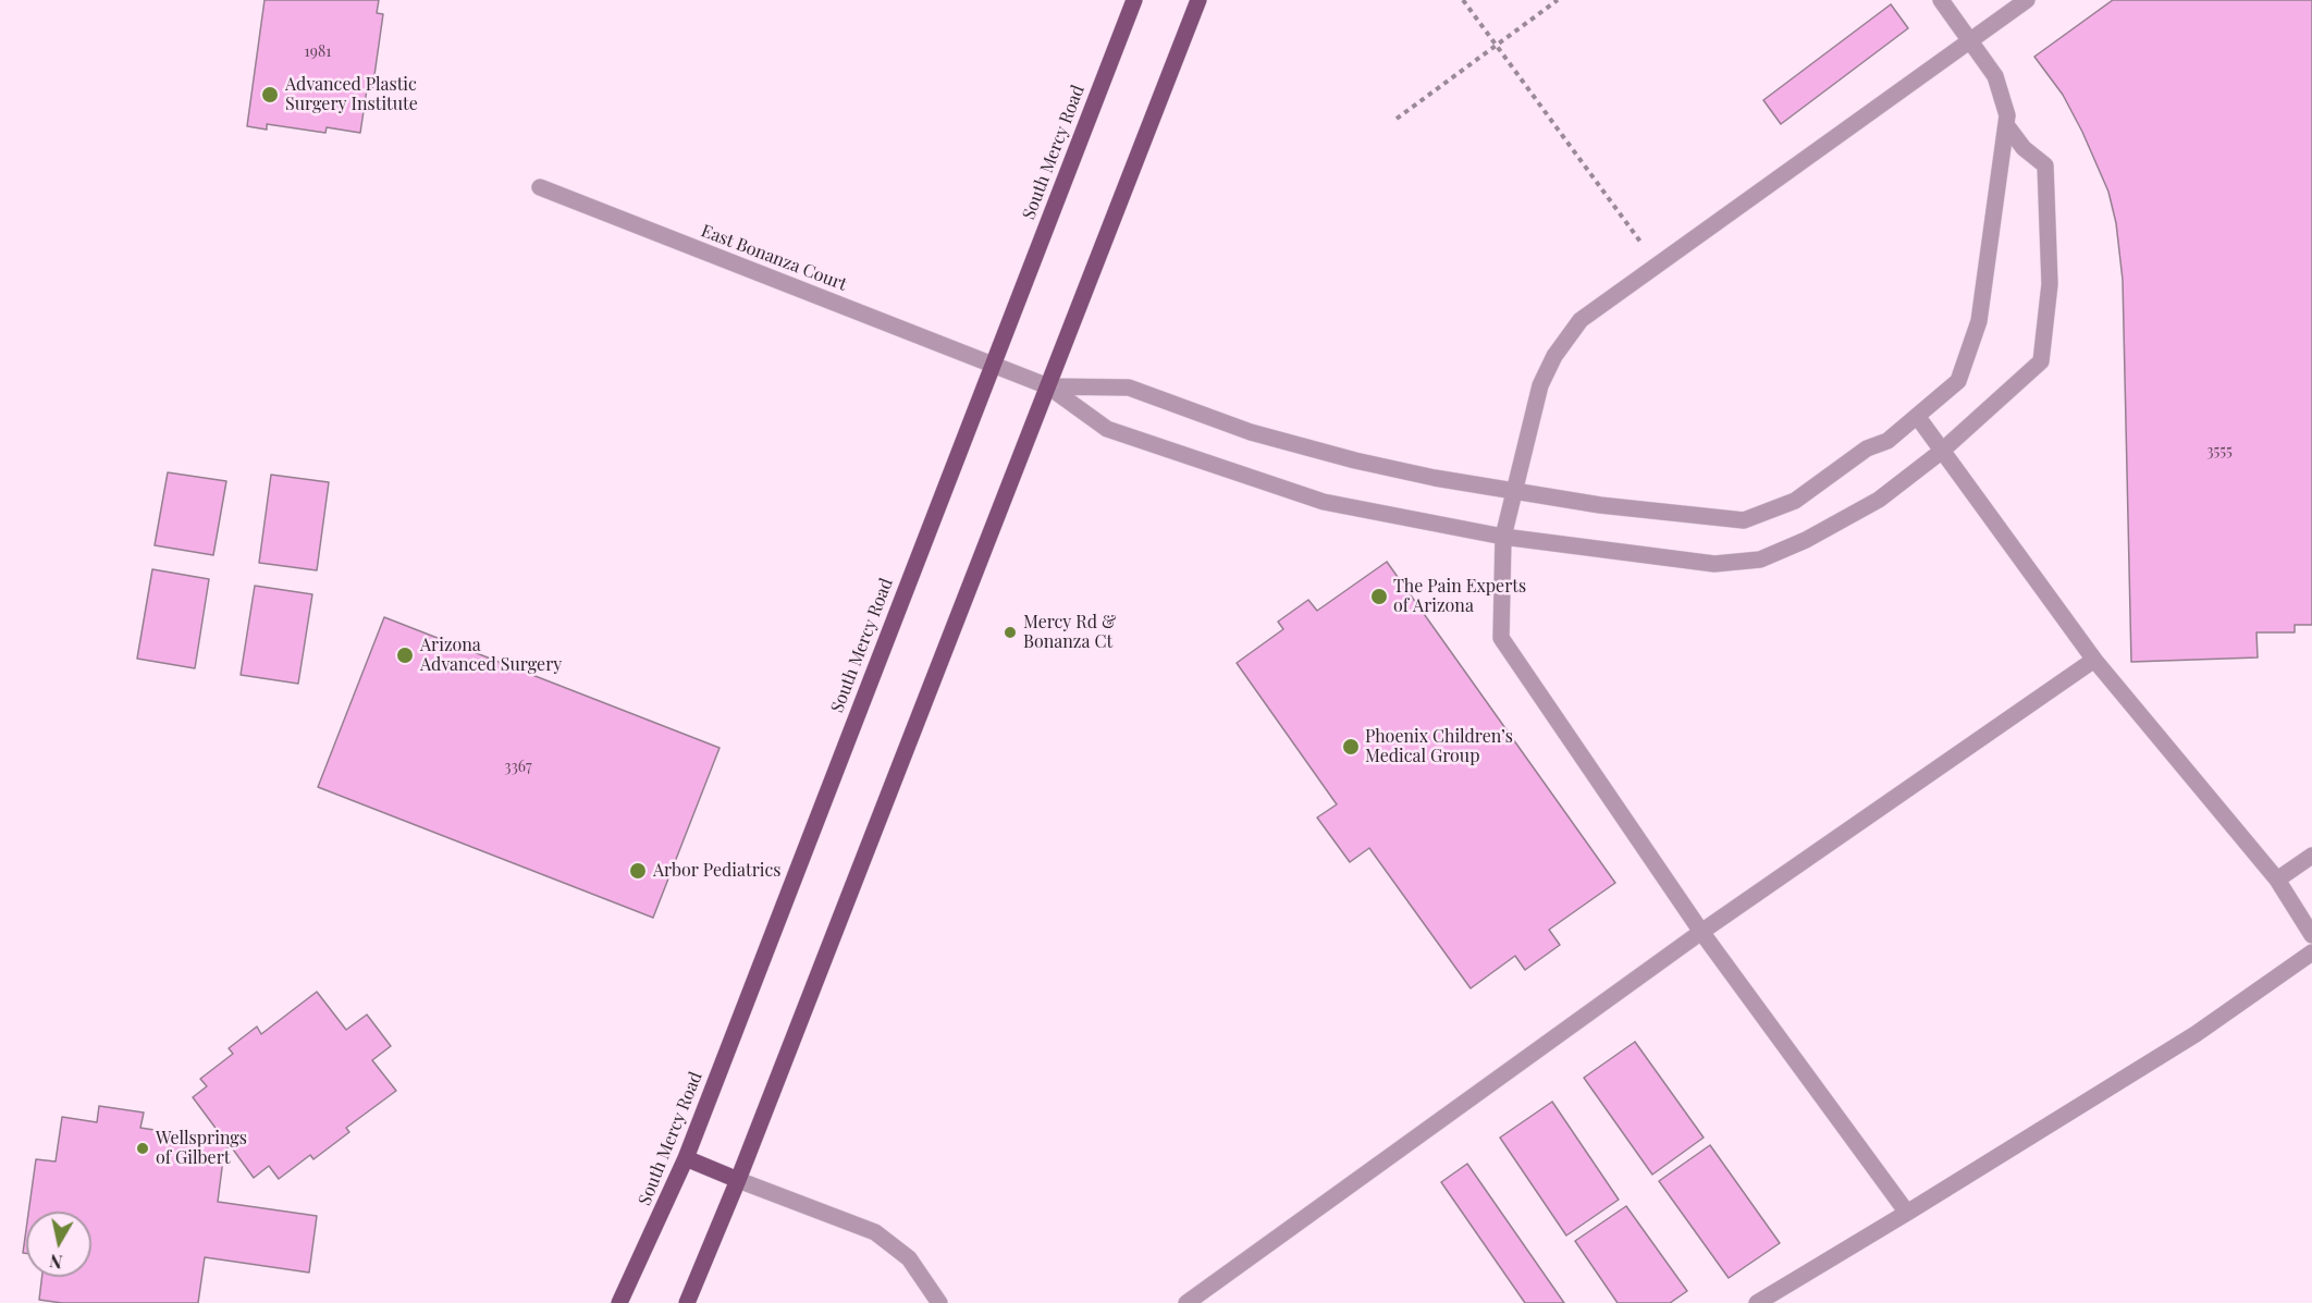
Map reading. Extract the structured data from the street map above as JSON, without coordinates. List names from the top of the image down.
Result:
{
  "streets": {
    "main road": ["South Mercy Road"],
    "street": ["East Bonanza Court"]
  },
  "crossings": [
    ["South Mercy Road", "East Bonanza Court"]
  ],
  "places": [
    "Advanced Plastic Surgery Institute",
    "The Pain Experts of Arizona",
    "Mercy Rd & Bonanza Ct",
    "Arizona Advanced Surgery",
    "Phoenix Children’s Medical Group",
    "Arbor Pediatrics",
    "Wellsprings of Gilbert"
  ],
  "house_numbers": ["1981", "3555", "3367"],
  "north": "bottom"
}
